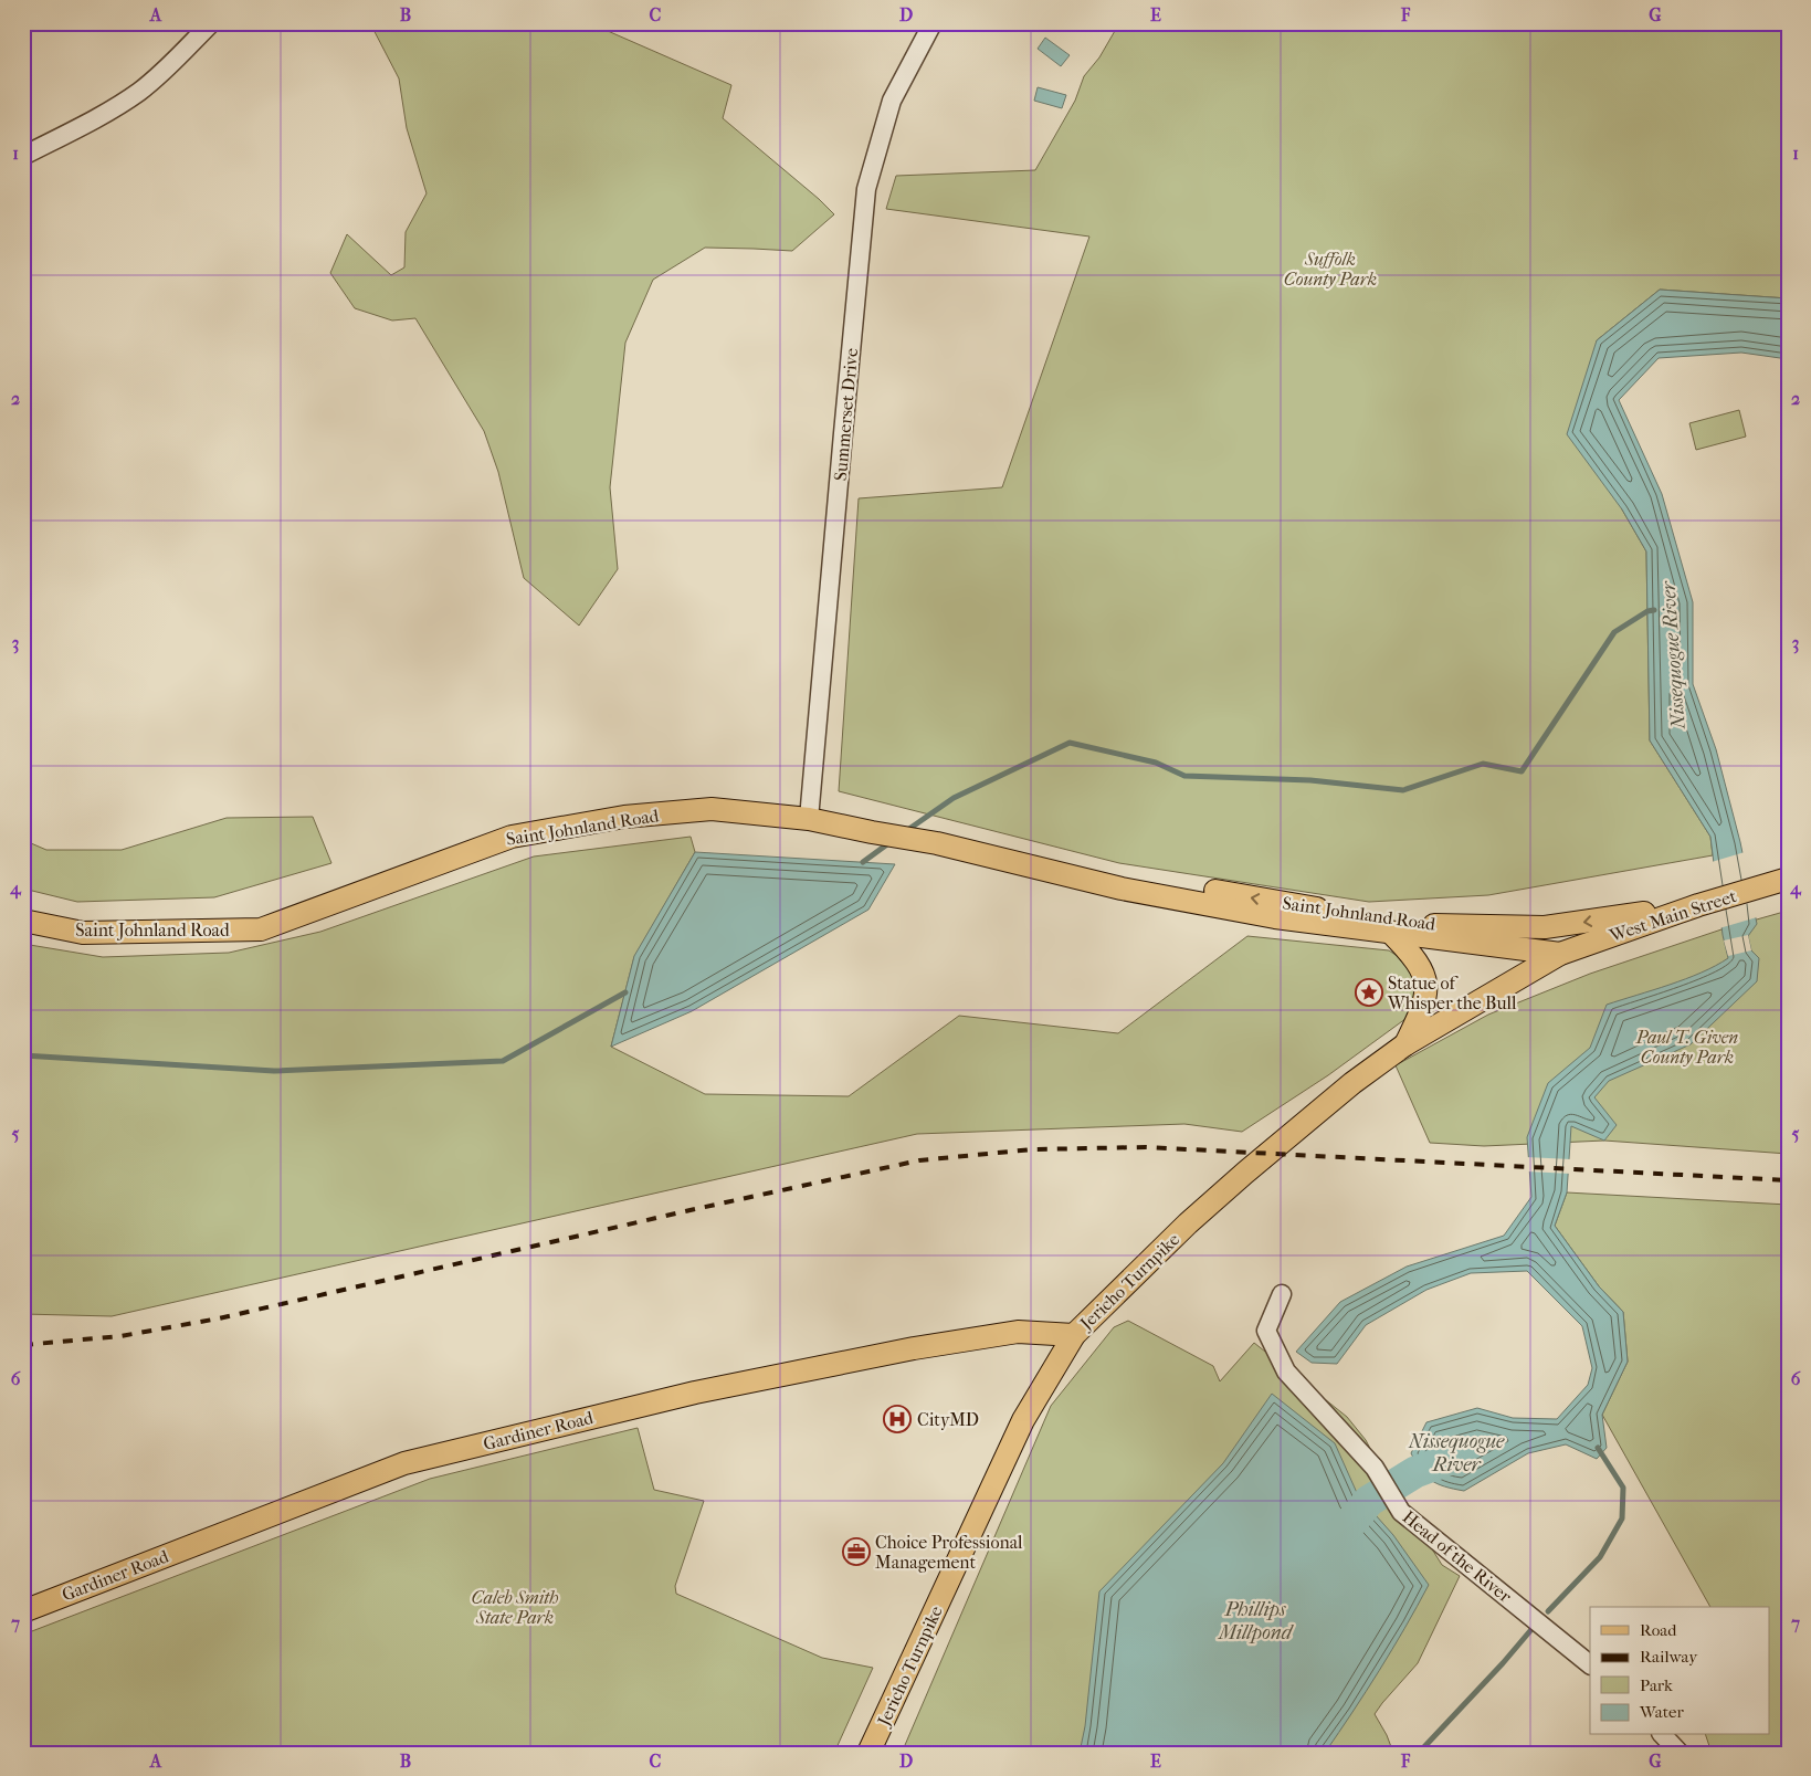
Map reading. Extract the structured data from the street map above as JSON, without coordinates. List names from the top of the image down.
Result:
{
  "streets": {
    "main road": [
      "Saint Johnland Road",
      "West Main Street",
      "Jericho Turnpike",
      "Gardiner Road"
    ],
    "street": ["Summerset Drive", "Head of the River"]
  },
  "crossings": [
    ["Summerset Drive", "Saint Johnland Road"],
    ["Saint Johnland Road", "West Main Street"],
    ["Saint Johnland Road", "Jericho Turnpike"],
    ["West Main Street", "Jericho Turnpike"],
    ["Jericho Turnpike", "Gardiner Road"]
  ],
  "water": ["Nissequogue River", "Phillips Millpond"],
  "parks": ["Suffolk County Park", "Paul T. Given County Park", "Caleb Smith State Park"],
  "places": {
    "place": ["Statue of Whisper the Bull"],
    "hospital": ["CityMD"],
    "office": ["Choice Professional Management"]
  },
  "legend": [
    "Road",
    "Railway",
    "Park",
    "Water"
  ],
  "grid": {
    "columns": [
      "A",
      "B",
      "C",
      "D",
      "E",
      "F",
      "G"
    ],
    "rows": [
      "1",
      "2",
      "3",
      "4",
      "5",
      "6",
      "7"
    ]
  }
}
